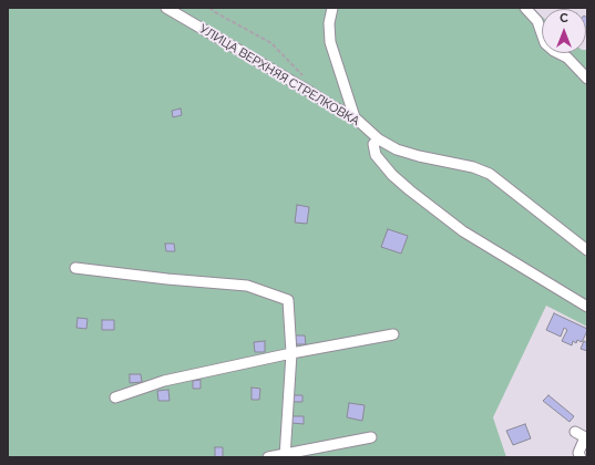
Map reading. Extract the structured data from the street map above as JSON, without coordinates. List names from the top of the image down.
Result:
{
  "streets": {
    "street": ["УЛИЦА ВЕРХНЯЯ СТРЕЛКОВКА"]
  },
  "north": "top"
}
